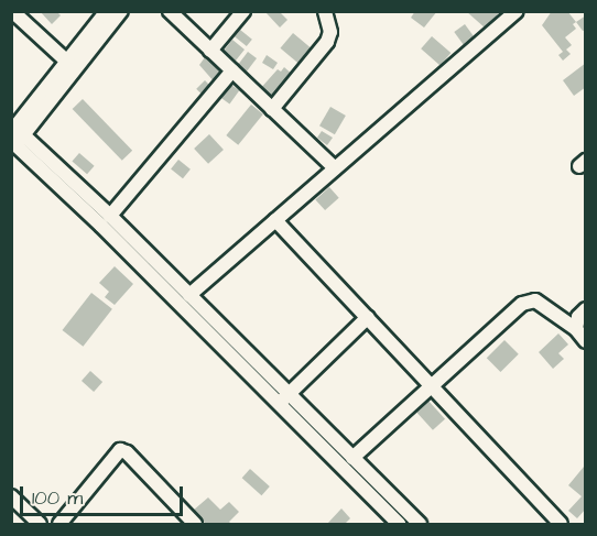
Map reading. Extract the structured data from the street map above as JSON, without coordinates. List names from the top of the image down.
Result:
{
  "scale_bar": "100 m"
}
